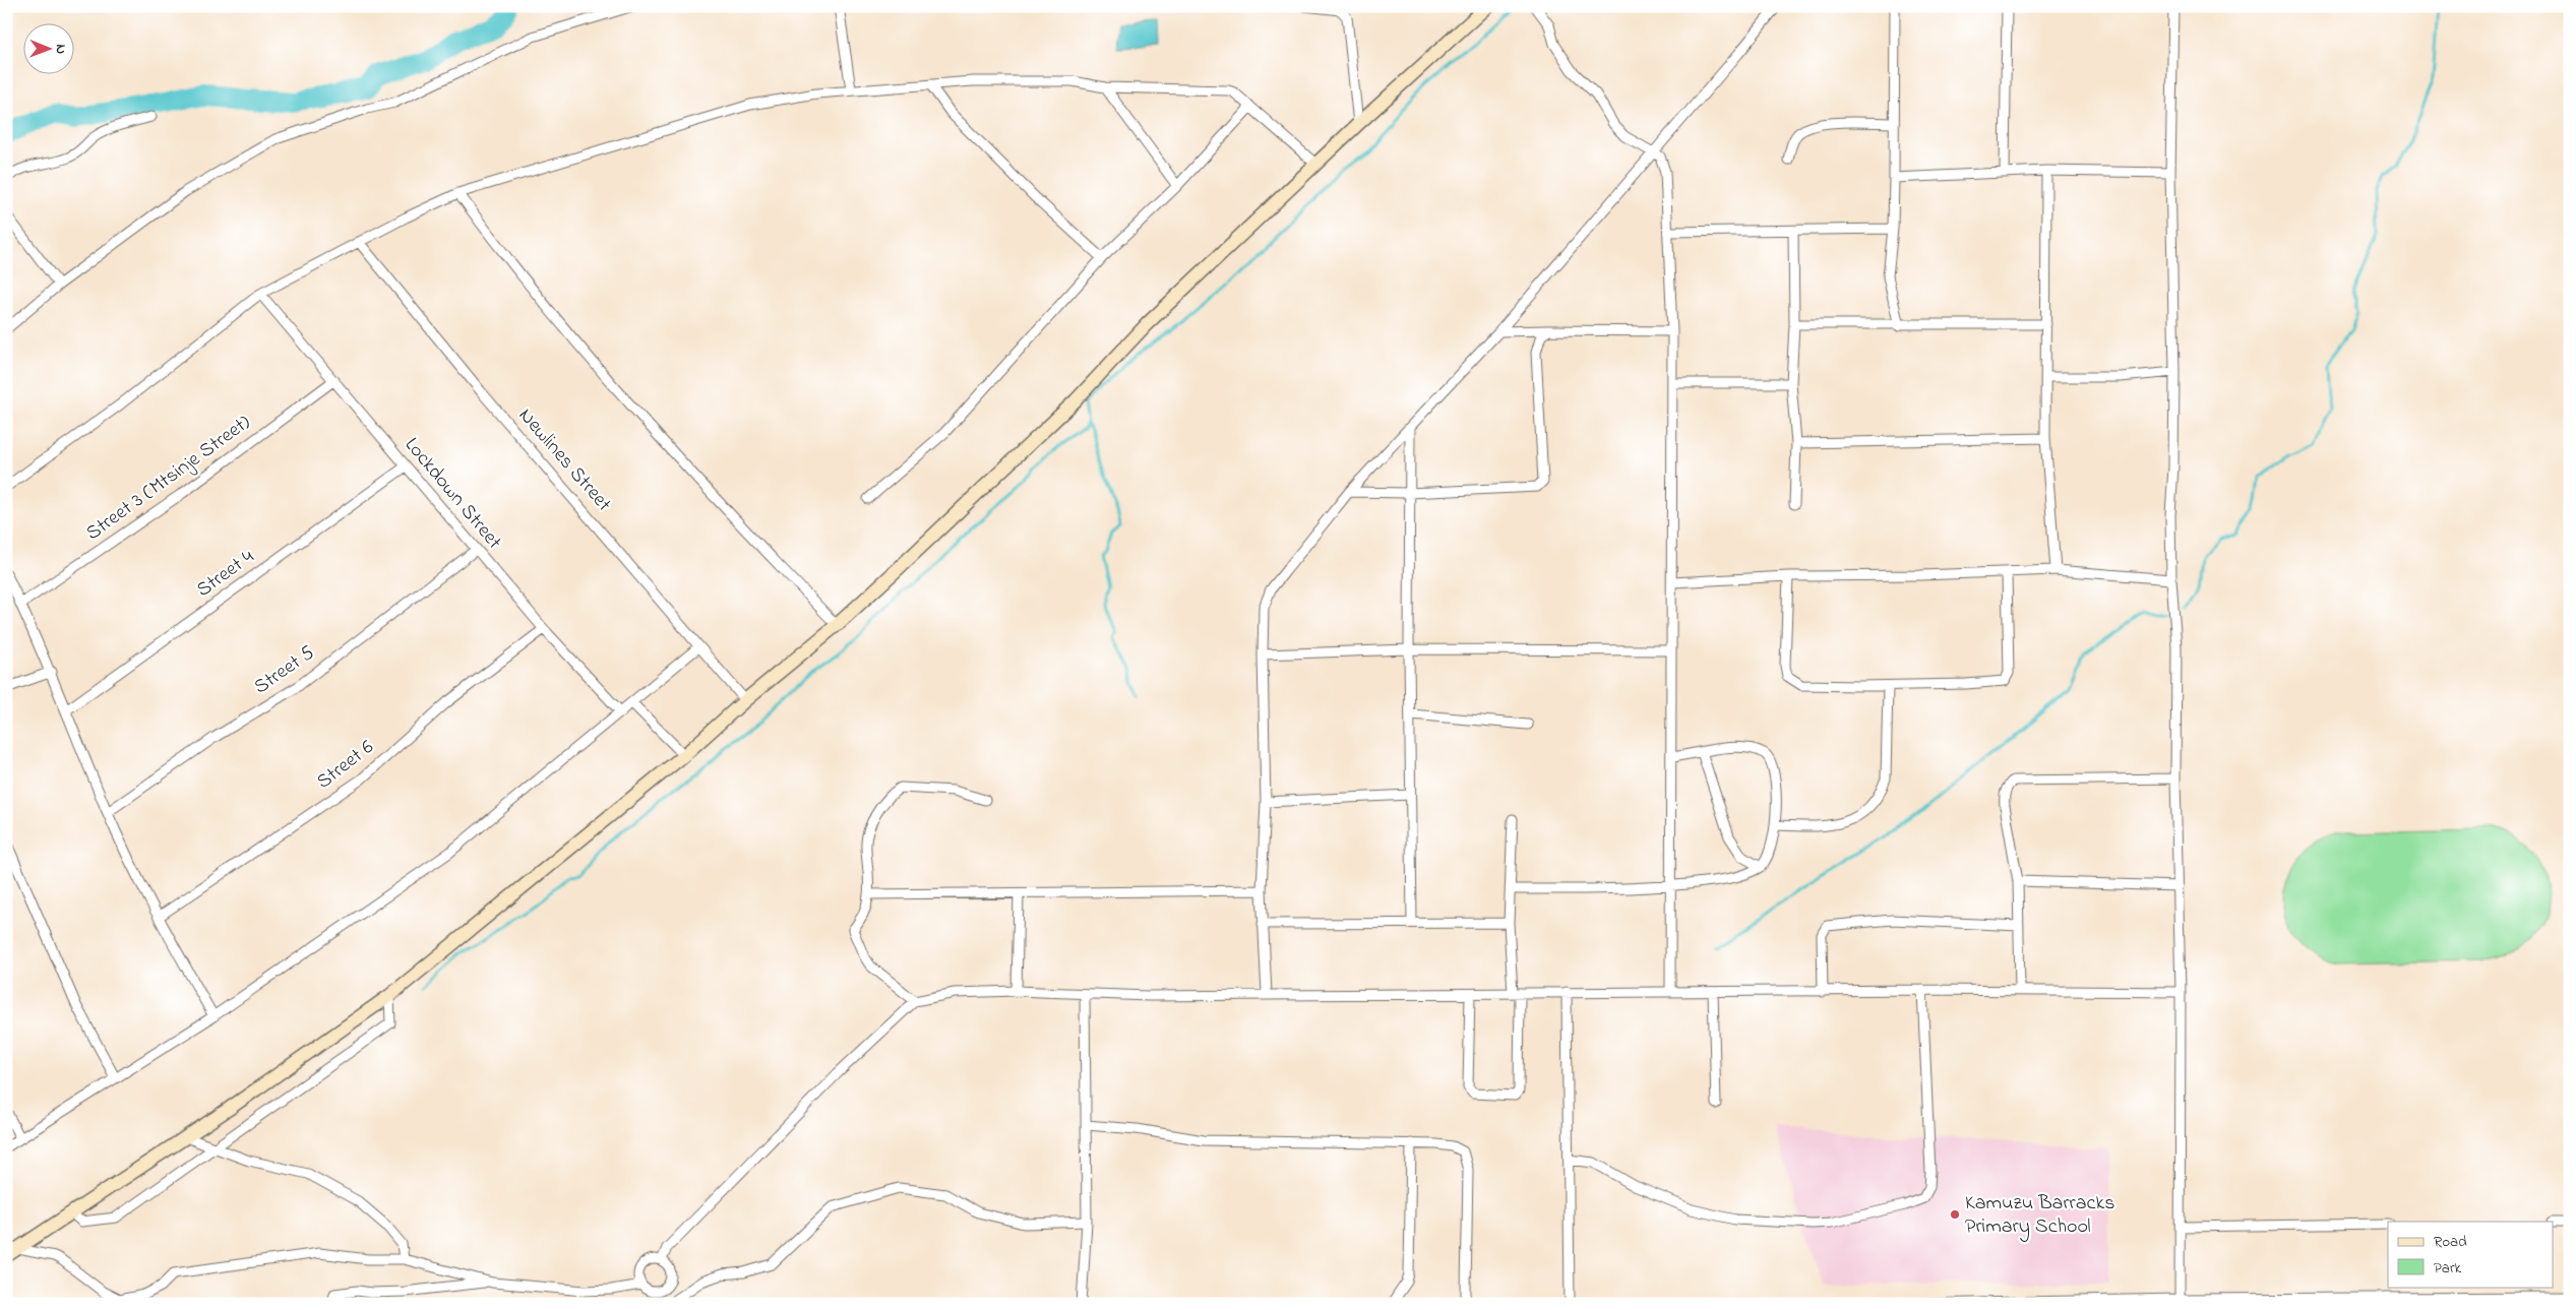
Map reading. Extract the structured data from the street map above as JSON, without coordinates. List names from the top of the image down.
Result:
{
  "streets": {
    "street": [
      "Newlines Street",
      "Street 3 (Mtsinje Street)",
      "Lockdown Street",
      "Street 4",
      "Street 5",
      "Street 6"
    ]
  },
  "crossings": [
    ["Street 3 (Mtsinje Street)", "Lockdown Street"],
    ["Lockdown Street", "Street 4"],
    ["Lockdown Street", "Street 5"],
    ["Lockdown Street", "Street 6"]
  ],
  "places": ["Kamuzu Barracks Primary School"],
  "legend": ["Road", "Park"],
  "north": "right"
}
